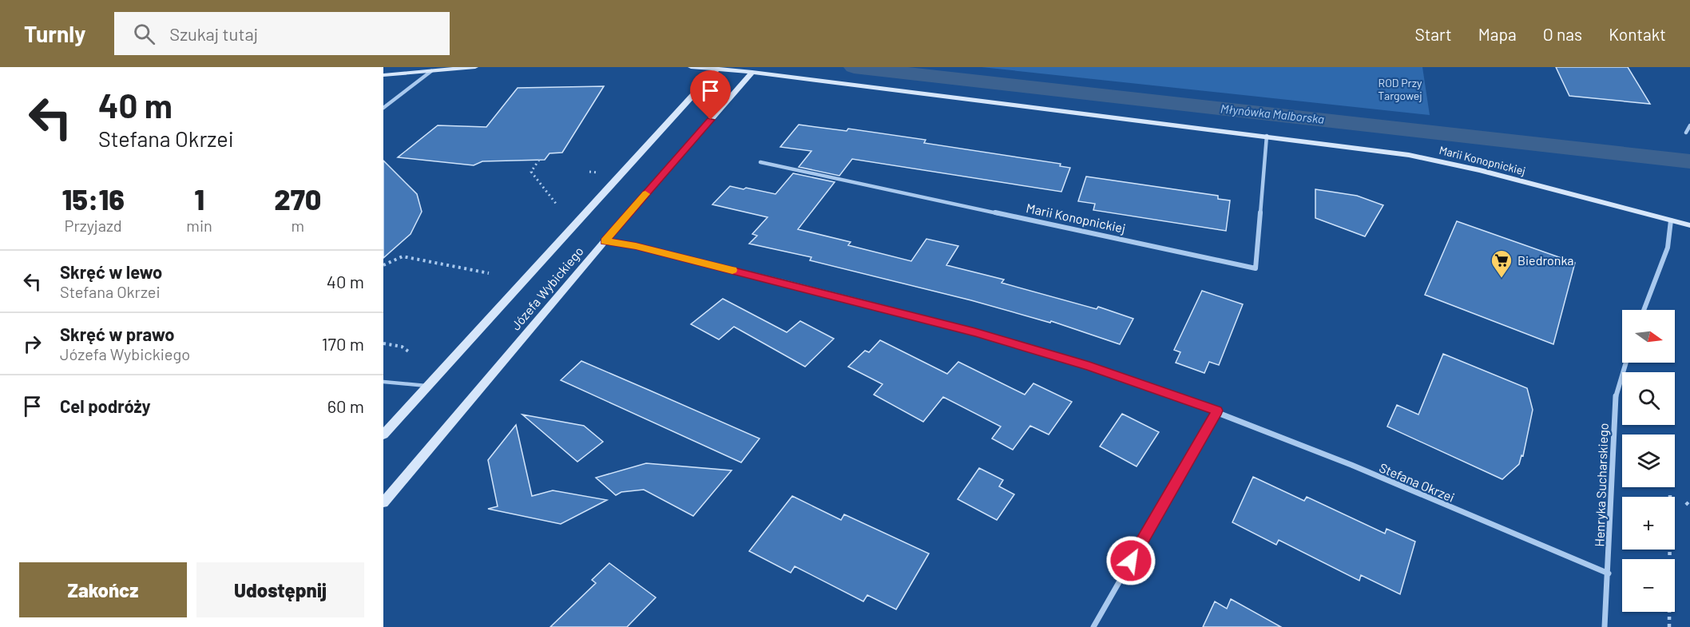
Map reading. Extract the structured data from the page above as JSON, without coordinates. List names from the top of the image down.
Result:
{
  "streets": {
    "street": [
      "Marii Konopnickiej",
      "Józefa Wybickiego",
      "Stefana Okrzei",
      "Henryka Sucharskiego"
    ]
  },
  "crossings": [
    ["Marii Konopnickiej", "Józefa Wybickiego"],
    ["Józefa Wybickiego", "Stefana Okrzei"],
    ["Stefana Okrzei", "Henryka Sucharskiego"]
  ],
  "water": ["Młynówka Malborska"],
  "parks": ["ROD Przy Targowej"],
  "places": {
    "supermarket": ["Biedronka"]
  },
  "north": "right",
  "page": {
    "header": "Turnly",
    "search": "Szukaj tutaj",
    "nav": [
      "Start",
      "Mapa",
      "O nas",
      "Kontakt"
    ],
    "turn": ["40 m", "Stefana Okrzei"],
    "eta": [
      "15:16",
      "Przyjazd",
      "1",
      "min",
      "270",
      "m"
    ],
    "list": [
      {
        "name": "Skręć w lewo",
        "note": "Stefana Okrzei",
        "value": "40 m"
      },
      {
        "name": "Skręć w prawo",
        "note": "Józefa Wybickiego",
        "value": "170 m"
      },
      {
        "name": "Cel podróży",
        "value": "60 m"
      }
    ],
    "map_buttons": ["+", "−"],
    "buttons": ["Zakończ", "Udostępnij"]
  }
}
